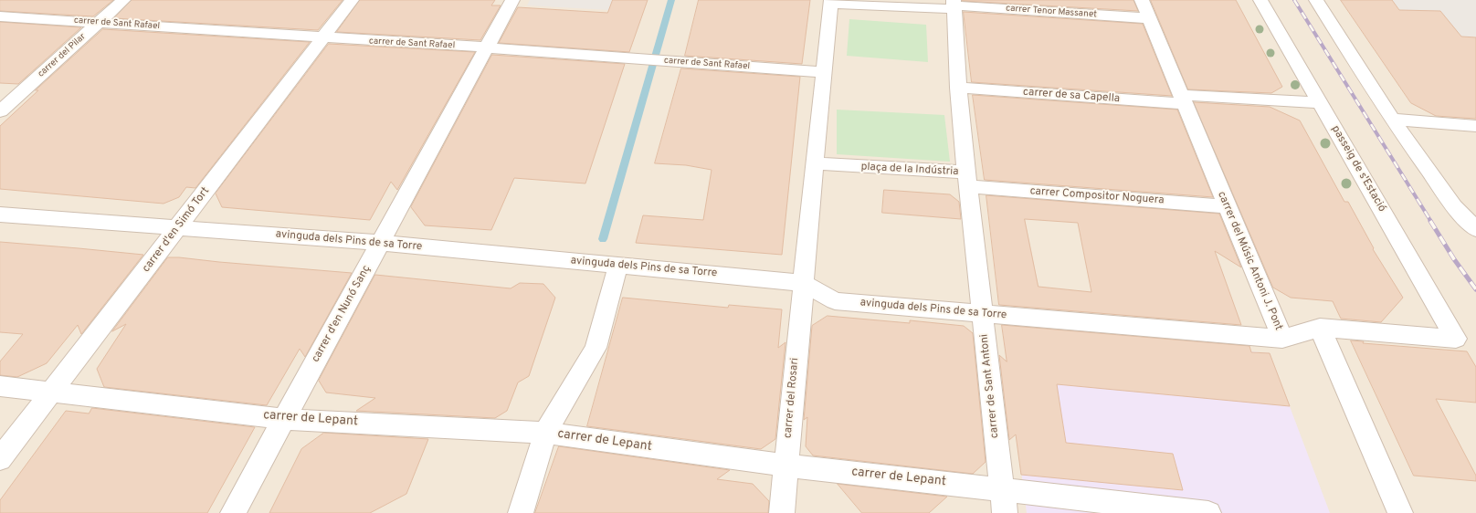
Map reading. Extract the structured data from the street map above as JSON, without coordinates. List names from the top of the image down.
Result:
{
  "streets": {
    "street": [
      "carrer Tenor Massanet",
      "carrer de Sant Rafael",
      "carrer del Pilar",
      "carrer de sa Capella",
      "passeig de s'Estació",
      "plaça de la Indústria",
      "carrer Compositor Noguera",
      "carrer d'en Simó Tort",
      "avinguda dels Pins de sa Torre",
      "carrer del Músic Antoni J. Pont",
      "carrer d'en Nunó Sanç",
      "carrer de Sant Antoni",
      "carrer del Rosari",
      "carrer de Lepant"
    ]
  },
  "crossings": [
    ["carrer Tenor Massanet", "plaça de la Indústria"],
    ["carrer Tenor Massanet", "carrer del Músic Antoni J. Pont"],
    ["carrer de Sant Rafael", "carrer del Pilar"],
    ["carrer de Sant Rafael", "carrer d'en Simó Tort"],
    ["carrer de Sant Rafael", "carrer d'en Nunó Sanç"],
    ["carrer de sa Capella", "passeig de s'Estació"],
    ["carrer de sa Capella", "plaça de la Indústria"],
    ["carrer de sa Capella", "carrer del Músic Antoni J. Pont"],
    ["passeig de s'Estació", "carrer del Músic Antoni J. Pont"],
    ["plaça de la Indústria", "carrer Compositor Noguera"],
    ["plaça de la Indústria", "carrer de Sant Antoni"],
    ["plaça de la Indústria", "carrer del Rosari"],
    ["carrer Compositor Noguera", "carrer del Músic Antoni J. Pont"],
    ["carrer Compositor Noguera", "carrer de Sant Antoni"],
    ["carrer d'en Simó Tort", "avinguda dels Pins de sa Torre"],
    ["carrer d'en Simó Tort", "carrer de Lepant"],
    ["avinguda dels Pins de sa Torre", "carrer del Músic Antoni J. Pont"],
    ["avinguda dels Pins de sa Torre", "carrer d'en Nunó Sanç"],
    ["avinguda dels Pins de sa Torre", "carrer de Sant Antoni"],
    ["avinguda dels Pins de sa Torre", "carrer del Rosari"],
    ["carrer d'en Nunó Sanç", "carrer de Lepant"],
    ["carrer de Sant Antoni", "carrer de Lepant"],
    ["carrer del Rosari", "carrer de Lepant"]
  ]
}
